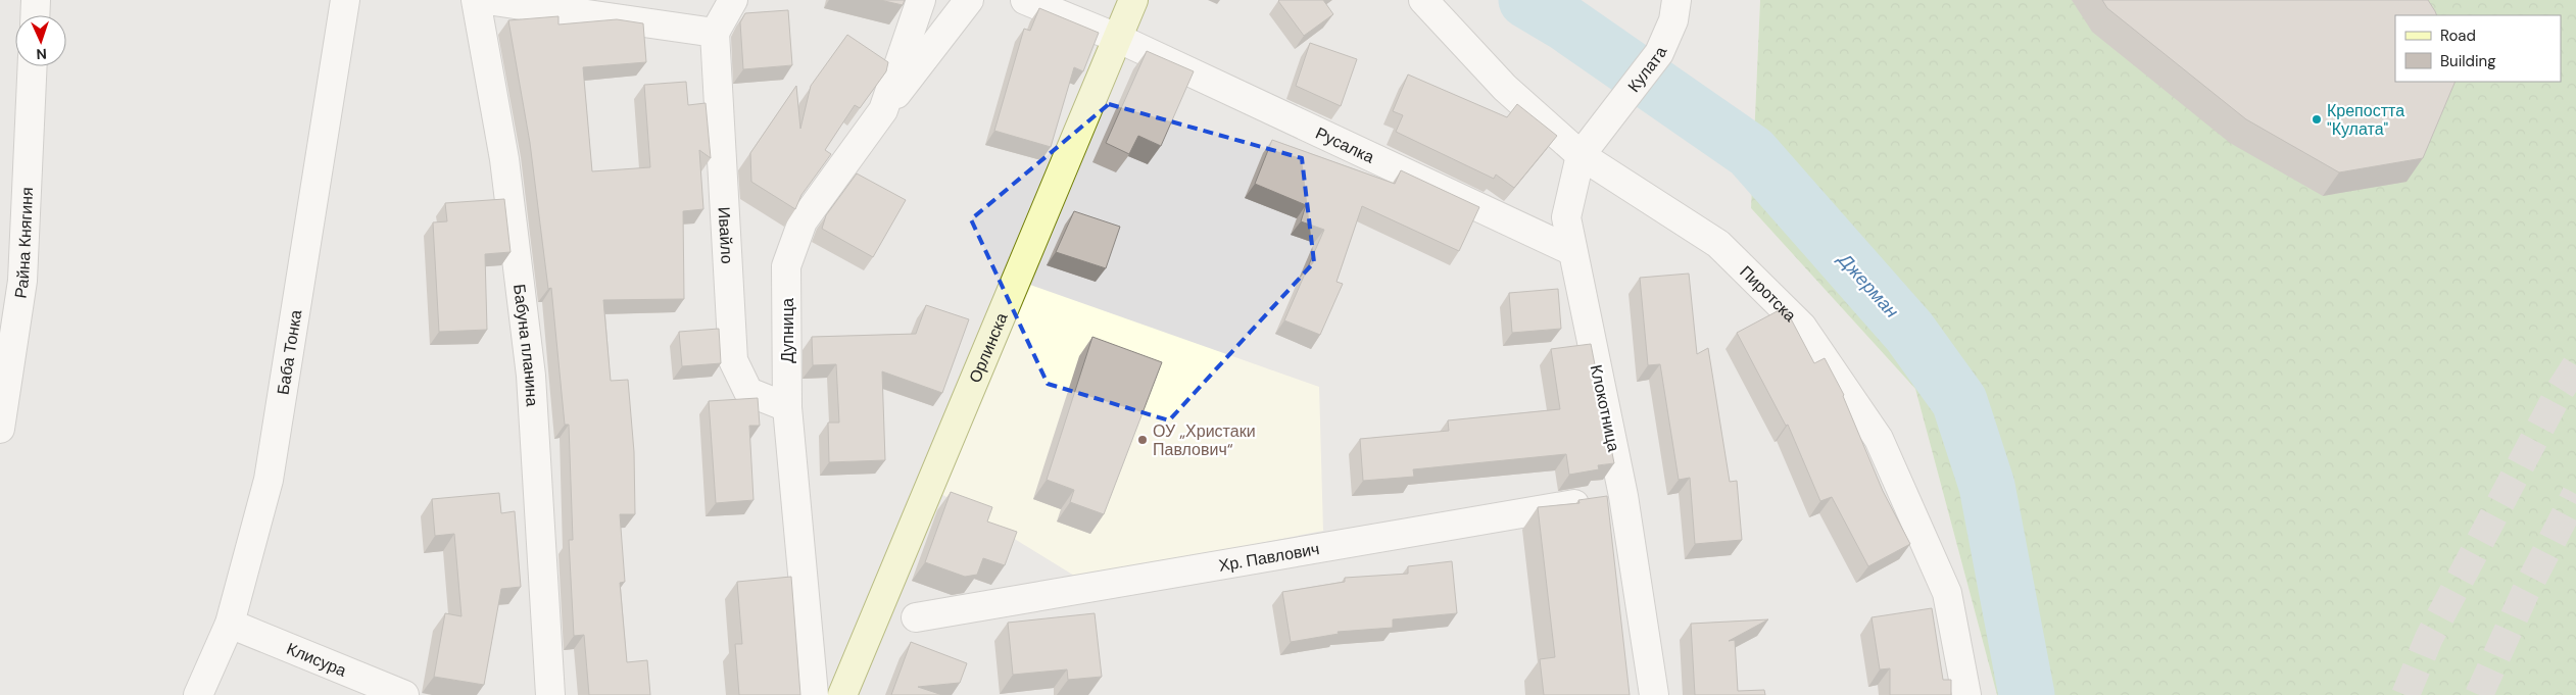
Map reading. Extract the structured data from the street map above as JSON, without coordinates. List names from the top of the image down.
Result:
{
  "streets": {
    "street": [
      "Кулата",
      "Русалка",
      "Ивайло",
      "Райна Княгиня",
      "Пиротска",
      "Дупница",
      "Бабуна планина",
      "Орлинска",
      "Баба Тонка",
      "Клокотница",
      "Хр. Павлович",
      "Клисура"
    ]
  },
  "crossings": [
    ["Кулата", "Клокотница"],
    ["Русалка", "Орлинска"],
    ["Русалка", "Клокотница"],
    ["Ивайло", "Дупница"],
    ["Пиротска", "Клокотница"],
    ["Баба Тонка", "Клисура"],
    ["Клокотница", "Хр. Павлович"]
  ],
  "water": ["Джерман"],
  "places": ["Крепостта \"Кулата\"", "ОУ „Христаки Павлович“"],
  "legend": ["Road", "Building"],
  "north": "bottom"
}
